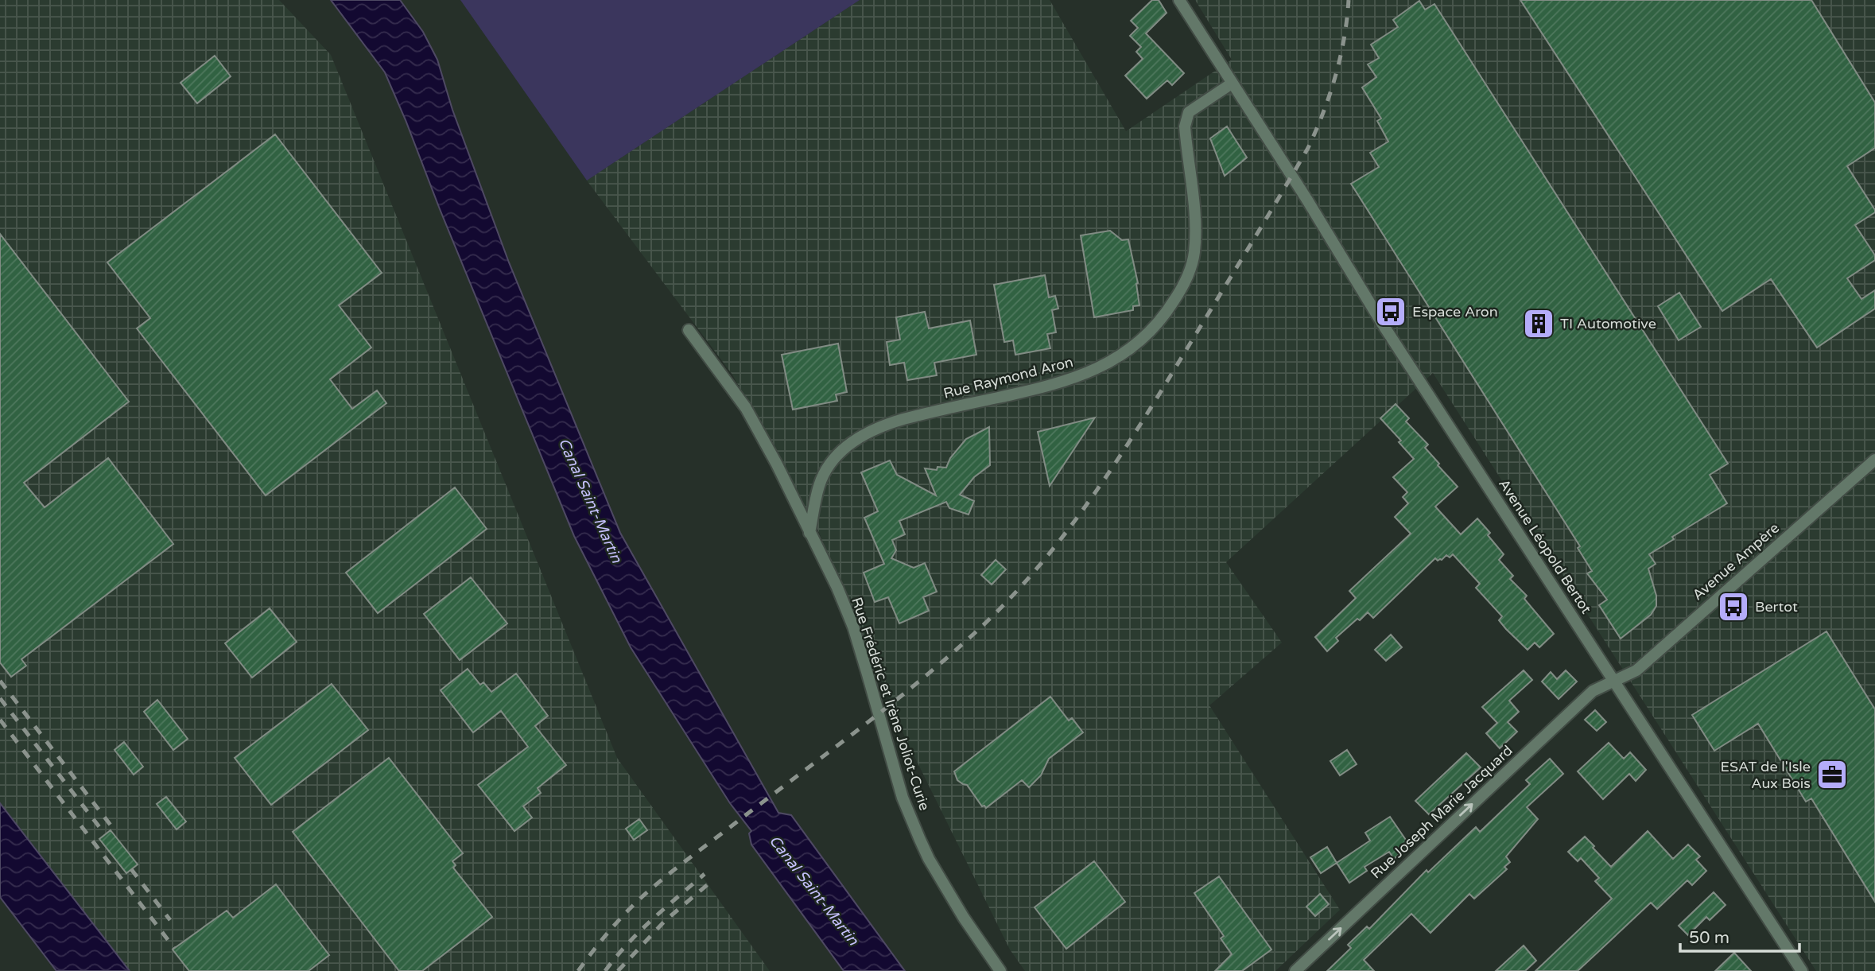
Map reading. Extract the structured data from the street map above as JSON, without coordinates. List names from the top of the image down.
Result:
{
  "streets": {
    "street": [
      "Rue Raymond Aron",
      "Avenue Léopold Bertot",
      "Avenue Ampère",
      "Rue Frédéric et Irène Joliot-Curie",
      "Rue Joseph Marie Jacquard"
    ]
  },
  "crossings": [
    ["Rue Raymond Aron", "Avenue Léopold Bertot"],
    ["Rue Raymond Aron", "Rue Frédéric et Irène Joliot-Curie"],
    ["Avenue Léopold Bertot", "Avenue Ampère"],
    ["Avenue Léopold Bertot", "Rue Joseph Marie Jacquard"],
    ["Avenue Ampère", "Rue Joseph Marie Jacquard"]
  ],
  "one_way": ["Rue Joseph Marie Jacquard"],
  "water": ["Canal Saint-Martin"],
  "places": {
    "bus stop": ["Espace Aron", "Bertot"],
    "building": ["TI Automotive"],
    "office": ["ESAT de l'Isle Aux Bois"]
  },
  "scale_bar": "50 m"
}
